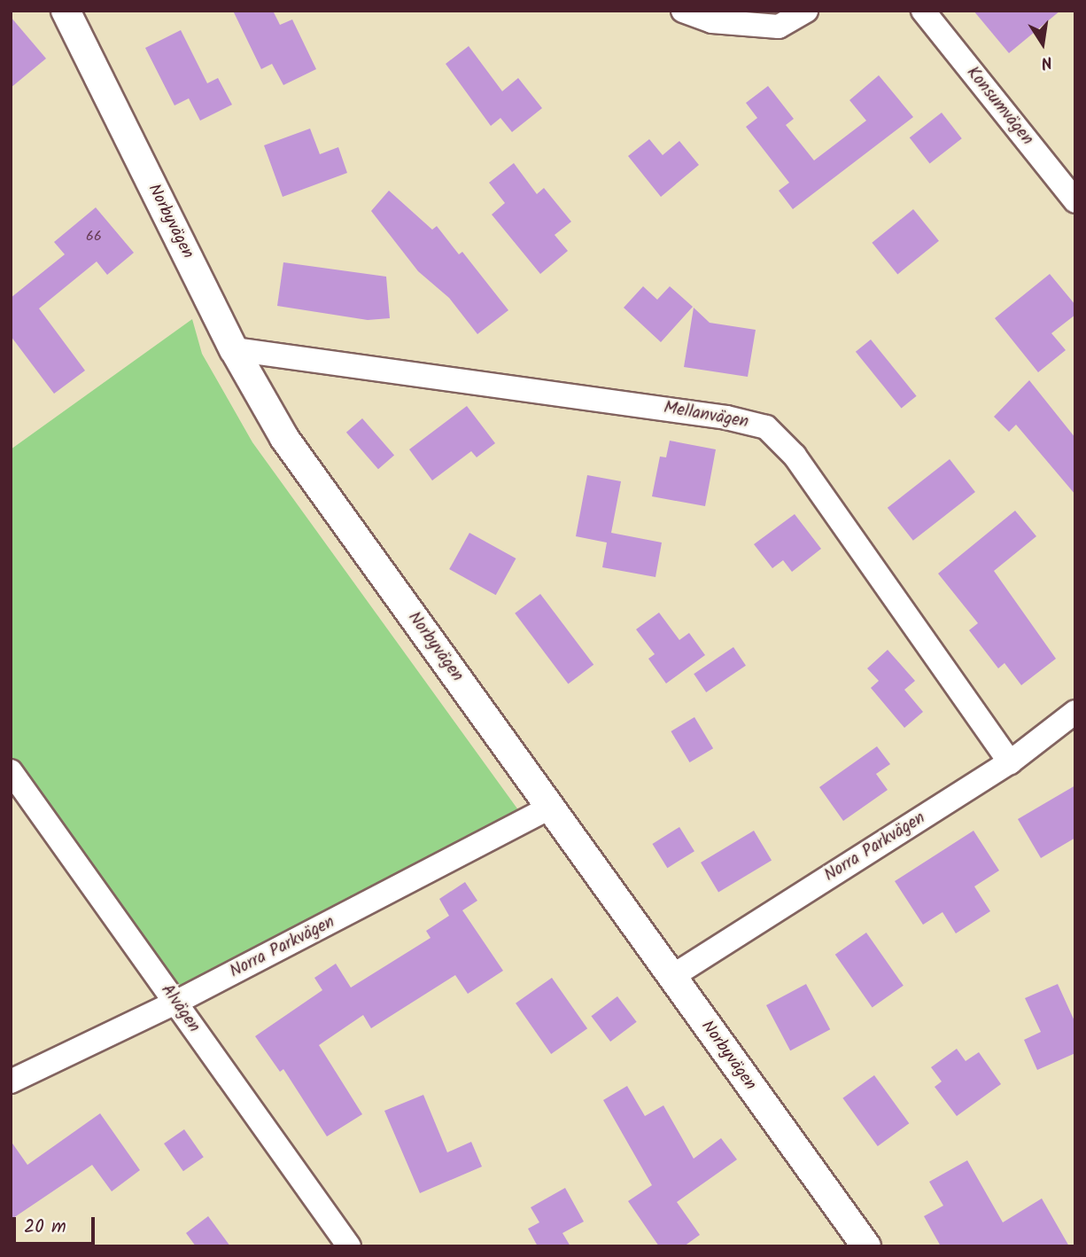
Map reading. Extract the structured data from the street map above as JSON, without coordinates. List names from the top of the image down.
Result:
{
  "streets": {
    "street": [
      "Konsumvägen",
      "Norbyvägen",
      "Mellanvägen",
      "Norra Parkvägen",
      "Alvägen"
    ]
  },
  "crossings": [
    ["Norbyvägen", "Mellanvägen"],
    ["Norbyvägen", "Norra Parkvägen"],
    ["Mellanvägen", "Norra Parkvägen"],
    ["Norra Parkvägen", "Alvägen"]
  ],
  "house_numbers": ["66"],
  "scale_bar": "20 m",
  "north": "bottom"
}
